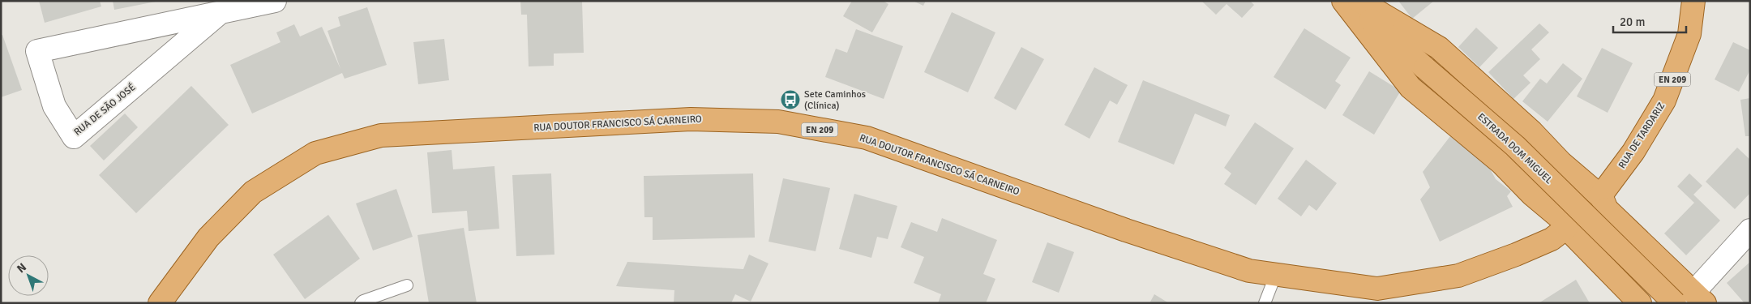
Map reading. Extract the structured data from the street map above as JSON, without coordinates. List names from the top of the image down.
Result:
{
  "streets": {
    "main road": [
      "EN 209",
      "RUA DOUTOR FRANCISCO SÁ CARNEIRO",
      "RUA DE TARDARIZ",
      "ESTRADA DOM MIGUEL"
    ],
    "street": ["RUA DE SÃO JOSÉ"]
  },
  "crossings": [
    ["EN 209", "RUA DOUTOR FRANCISCO SÁ CARNEIRO"],
    ["EN 209", "RUA DE TARDARIZ"],
    ["RUA DOUTOR FRANCISCO SÁ CARNEIRO", "RUA DE TARDARIZ"]
  ],
  "places": {
    "bus stop": ["Sete Caminhos (Clínica)"]
  },
  "scale_bar": "20 m",
  "north": "top left"
}
